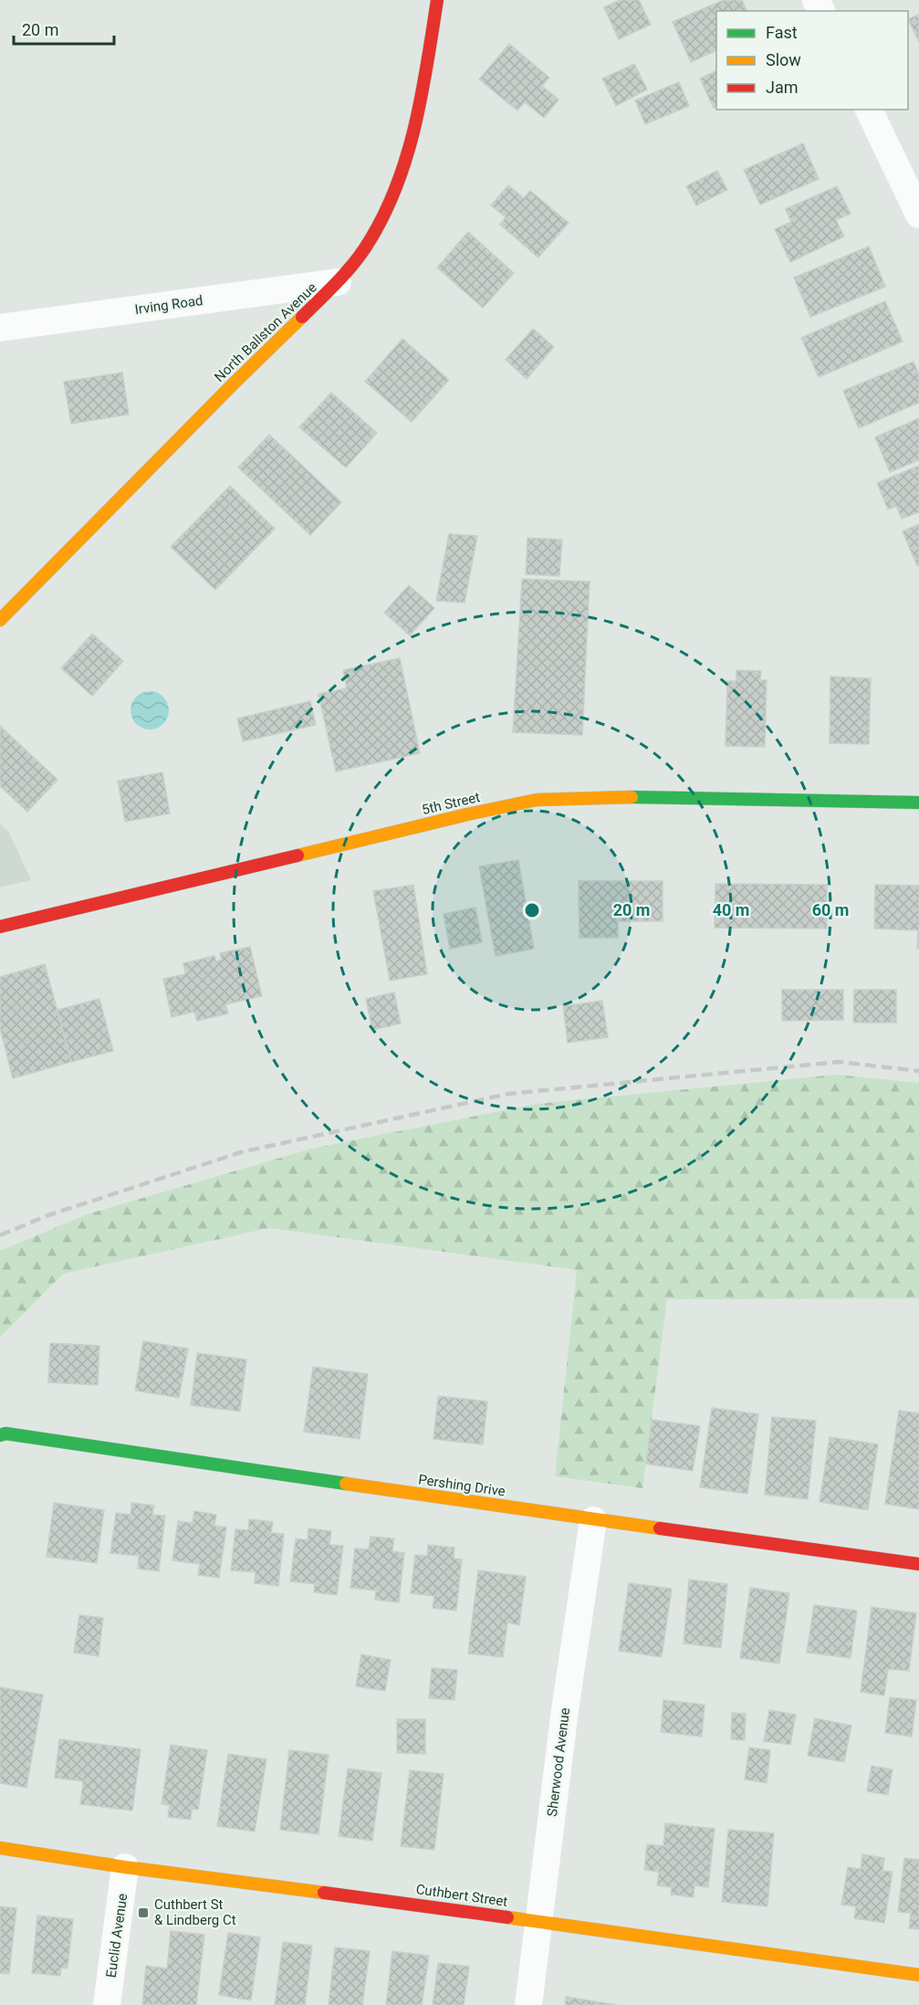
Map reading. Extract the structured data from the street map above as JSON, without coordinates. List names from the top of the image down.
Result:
{
  "streets": {
    "street": [
      "Irving Road",
      "North Ballston Avenue",
      "5th Street",
      "Pershing Drive",
      "Sherwood Avenue",
      "Cuthbert Street",
      "Euclid Avenue"
    ]
  },
  "crossings": [
    ["Irving Road", "North Ballston Avenue"],
    ["Pershing Drive", "Sherwood Avenue"],
    ["Sherwood Avenue", "Cuthbert Street"],
    ["Cuthbert Street", "Euclid Avenue"]
  ],
  "places": {
    "transit": ["Cuthbert St & Lindberg Ct"]
  },
  "legend": ["Fast", "Slow", "Jam"],
  "scale_bar": "20 m",
  "rings": ["20 m", "40 m", "60 m"]
}
